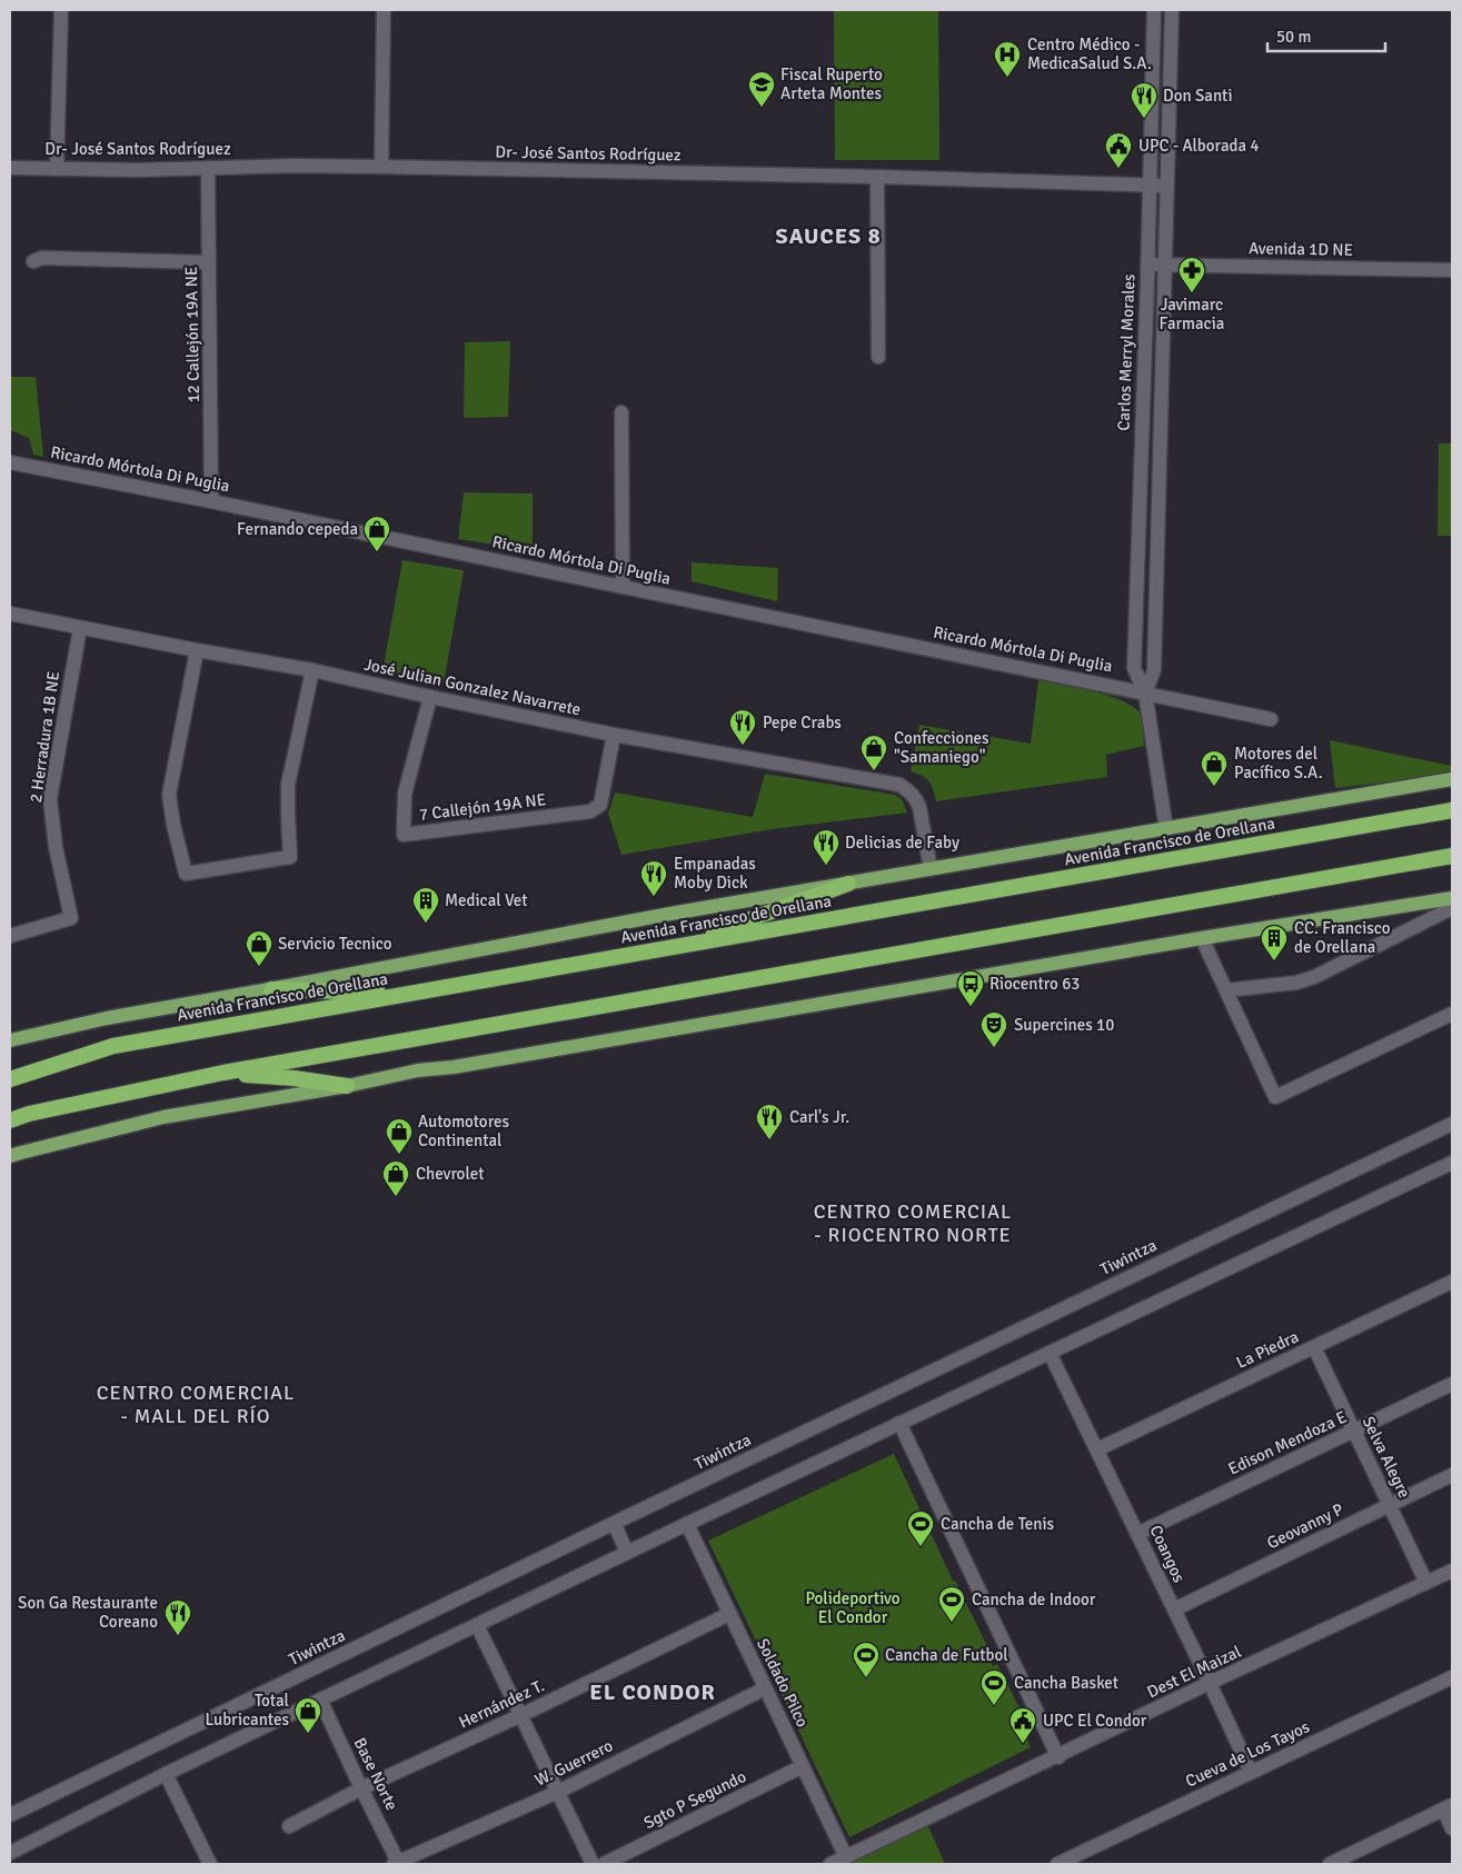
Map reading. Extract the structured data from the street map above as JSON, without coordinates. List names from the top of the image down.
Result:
{
  "streets": {
    "highway": ["Avenida Francisco de Orellana"],
    "street": [
      "Dr- José Santos Rodríguez",
      "Avenida 1D NE",
      "12 Callejón 19A NE",
      "Carlos Merryl Morales",
      "Ricardo Mórtola Di Puglia",
      "José Julian Gonzalez Navarrete",
      "2 Herradura 1B NE",
      "7 Callejón 19A NE",
      "Tiwintza",
      "La Piedra",
      "Edison Mendoza E",
      "Selva Alegre",
      "Geovanny P",
      "Coangos",
      "Dest El Maizal",
      "Soldado Pilco",
      "Hernández T.",
      "Cueva de Los Tayos",
      "W. Guerrero",
      "Base Norte",
      "Sgto P Segundo"
    ]
  },
  "crossings": [
    ["Dr- José Santos Rodríguez", "12 Callejón 19A NE"],
    ["Dr- José Santos Rodríguez", "Carlos Merryl Morales"],
    ["Avenida 1D NE", "Carlos Merryl Morales"],
    ["12 Callejón 19A NE", "Ricardo Mórtola Di Puglia"],
    ["Carlos Merryl Morales", "Ricardo Mórtola Di Puglia"],
    ["Carlos Merryl Morales", "Avenida Francisco de Orellana"],
    ["José Julian Gonzalez Navarrete", "2 Herradura 1B NE"],
    ["José Julian Gonzalez Navarrete", "7 Callejón 19A NE"],
    ["José Julian Gonzalez Navarrete", "Avenida Francisco de Orellana"],
    ["La Piedra", "Selva Alegre"],
    ["La Piedra", "Coangos"],
    ["Edison Mendoza E", "Selva Alegre"],
    ["Edison Mendoza E", "Coangos"],
    ["Selva Alegre", "Geovanny P"],
    ["Selva Alegre", "Dest El Maizal"],
    ["Geovanny P", "Coangos"],
    ["Coangos", "Dest El Maizal"],
    ["Coangos", "Cueva de Los Tayos"],
    ["Dest El Maizal", "Soldado Pilco"],
    ["Soldado Pilco", "Hernández T."],
    ["Soldado Pilco", "W. Guerrero"],
    ["Soldado Pilco", "Sgto P Segundo"],
    ["Hernández T.", "Base Norte"],
    ["W. Guerrero", "Base Norte"]
  ],
  "districts": [
    "SAUCES 8",
    "CENTRO COMERCIAL - RIOCENTRO NORTE",
    "CENTRO COMERCIAL - MALL DEL RÍO",
    "EL CONDOR"
  ],
  "parks": ["Polideportivo El Condor"],
  "places": {
    "hospital": ["Centro Médico - MedicaSalud S.A."],
    "school or university": ["Fiscal Ruperto Arteta Montes"],
    "restaurant": [
      "Don Santi",
      "Pepe Crabs",
      "Delicias de Faby",
      "Empanadas Moby Dick",
      "Carl's Jr.",
      "Son Ga Restaurante Coreano"
    ],
    "public building": ["UPC - Alborada 4", "UPC El Condor"],
    "pharmacy": ["Javimarc Farmacia"],
    "shop": [
      "Fernando cepeda",
      "Confecciones \"Samaniego\"",
      "Motores del Pacífico S.A.",
      "Servicio Tecnico",
      "Automotores Continental",
      "Chevrolet",
      "Total Lubricantes"
    ],
    "building": ["Medical Vet", "CC. Francisco de Orellana"],
    "bus stop": ["Riocentro 63"],
    "theatre": ["Supercines 10"],
    "sports": [
      "Cancha de Tenis",
      "Cancha de Indoor",
      "Cancha de Futbol",
      "Cancha Basket"
    ]
  },
  "scale_bar": "50 m"
}
